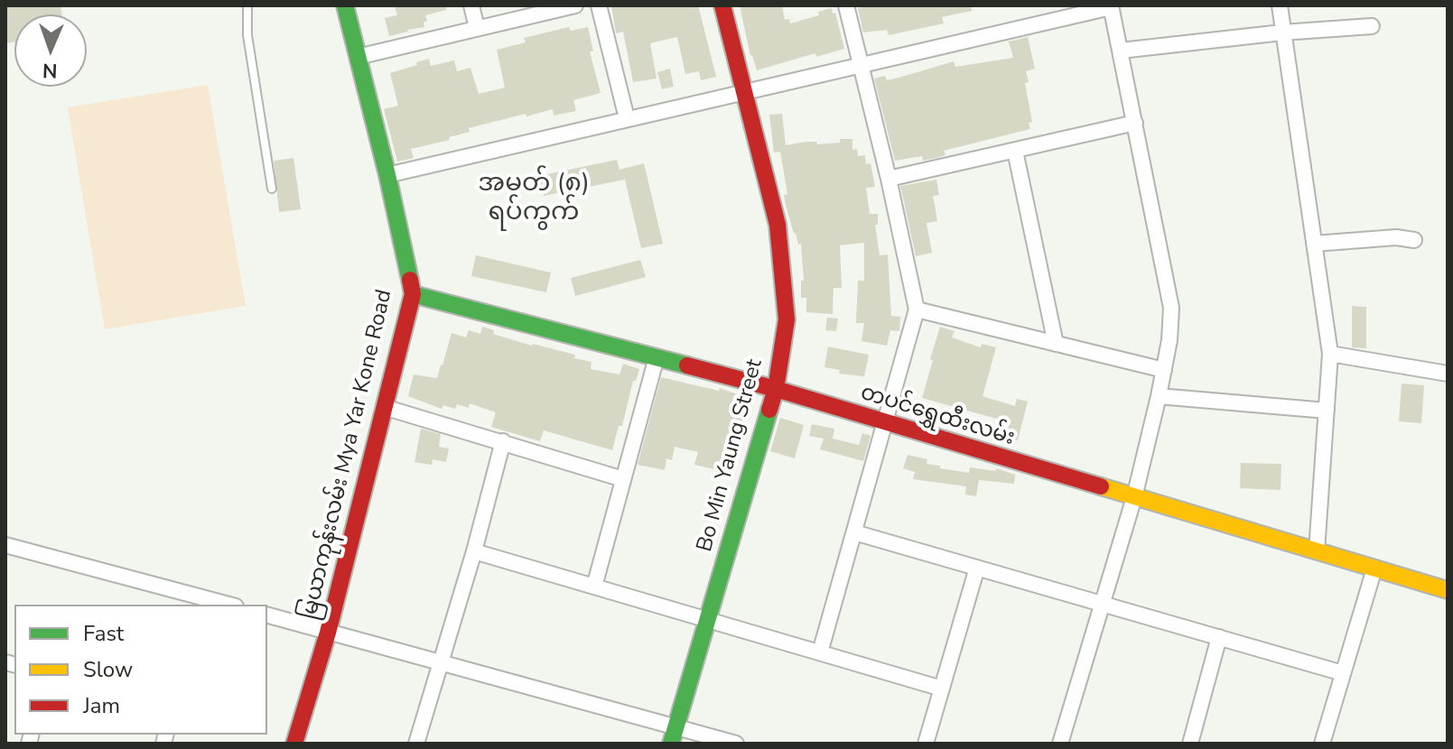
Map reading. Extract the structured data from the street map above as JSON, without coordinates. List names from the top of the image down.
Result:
{
  "streets": {
    "street": ["တပင်ရွှေထီးလမ်း", "မြယာကုန်းလမ်း Mya Yar Kone Road", "Bo Min Yaung Street"]
  },
  "crossings": [
    ["တပင်ရွှေထီးလမ်း", "မြယာကုန်းလမ်း Mya Yar Kone Road"],
    ["တပင်ရွှေထီးလမ်း", "Bo Min Yaung Street"]
  ],
  "districts": ["အမှတ် (၈) ရပ်ကွက်"],
  "legend": ["Fast", "Slow", "Jam"],
  "north": "bottom"
}
